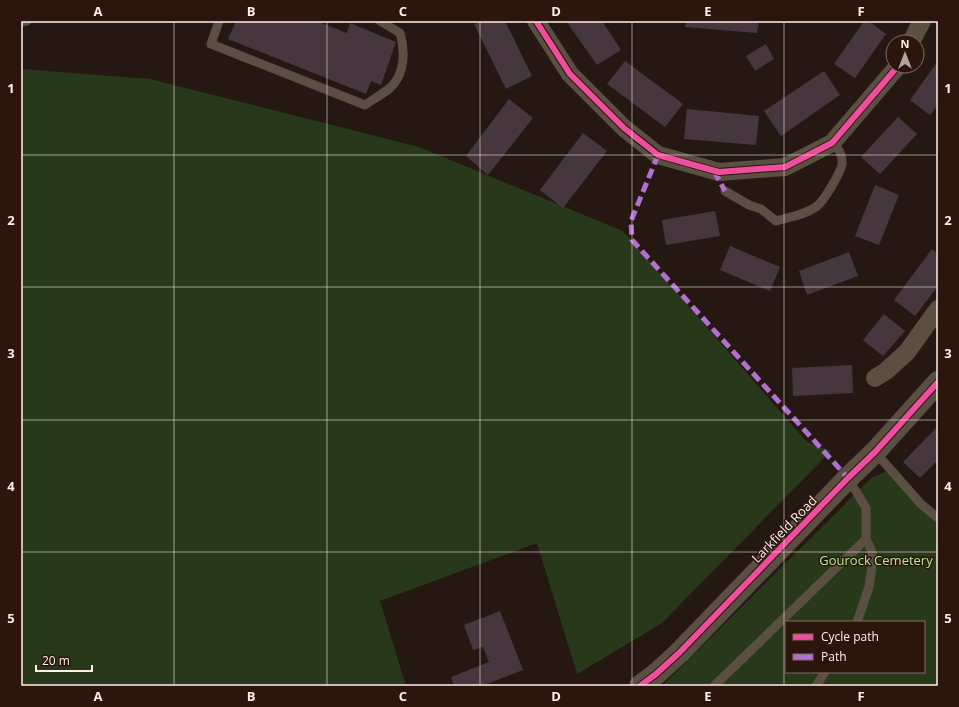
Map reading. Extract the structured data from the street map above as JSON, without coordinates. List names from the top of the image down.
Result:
{
  "streets": {
    "street": ["Larkfield Road"]
  },
  "parks": ["Gourock Cemetery"],
  "legend": ["Cycle path", "Path"],
  "scale_bar": "20 m",
  "north": "top",
  "grid": {
    "columns": [
      "A",
      "B",
      "C",
      "D",
      "E",
      "F"
    ],
    "rows": [
      "1",
      "2",
      "3",
      "4",
      "5"
    ]
  }
}
